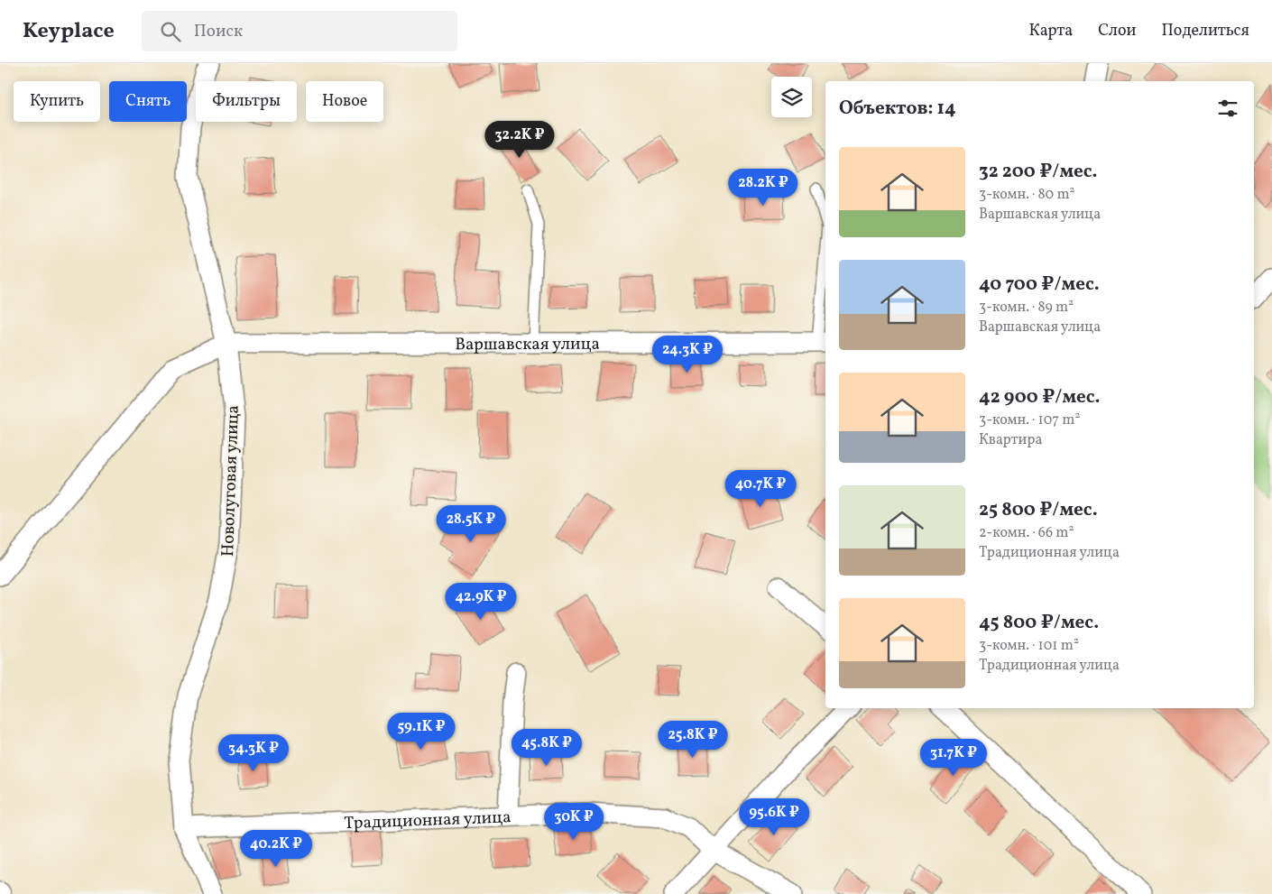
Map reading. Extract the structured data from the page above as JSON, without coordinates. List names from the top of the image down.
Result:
{
  "streets": {
    "street": ["Варшавская улица", "Новолуговая улица", "Традиционная улица"]
  },
  "crossings": [
    ["Варшавская улица", "Новолуговая улица"],
    ["Новолуговая улица", "Традиционная улица"]
  ],
  "page": {
    "header": "Keyplace",
    "search": "Поиск",
    "nav": ["Карта", "Слои", "Поделиться"],
    "chip": [
      "Купить",
      "Снять",
      "Фильтры",
      "Новое"
    ],
    "heading": "Объектов: 14",
    "price": [
      "32.2K ₽",
      "28.2K ₽",
      "24.3K ₽",
      "40.7K ₽",
      "28.5K ₽",
      "42.9K ₽",
      "59.1K ₽",
      "25.8K ₽",
      "45.8K ₽",
      "34.3K ₽",
      "31.7K ₽",
      "95.6K ₽",
      "30K ₽",
      "40.2K ₽"
    ],
    "list": [
      {
        "name": "32 200 ₽/мес.",
        "note": "3-комн. · 80 m² · Варшавская улица"
      },
      {
        "name": "40 700 ₽/мес.",
        "note": "3-комн. · 89 m² · Варшавская улица"
      },
      {
        "name": "42 900 ₽/мес.",
        "note": "3-комн. · 107 m² · Квартира"
      },
      {
        "name": "25 800 ₽/мес.",
        "note": "2-комн. · 66 m² · Традиционная улица"
      },
      {
        "name": "45 800 ₽/мес.",
        "note": "3-комн. · 101 m² · Традиционная улица"
      }
    ]
  }
}
